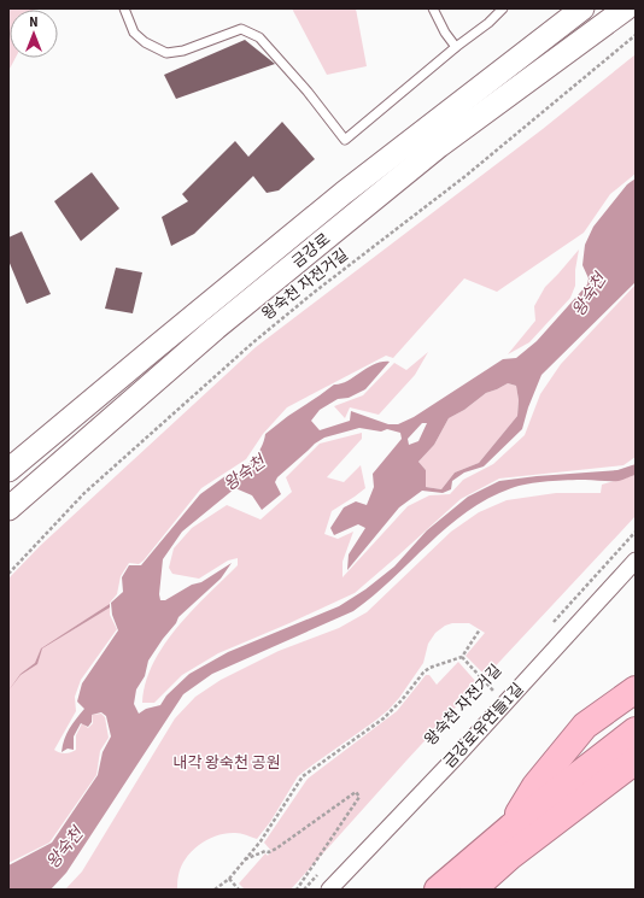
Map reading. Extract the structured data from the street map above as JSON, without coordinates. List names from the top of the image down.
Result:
{
  "streets": {
    "main road": ["금강로"],
    "street": ["금강로유연들1길"],
    "path": ["왕숙천 자전거길"]
  },
  "water": ["왕숙천"],
  "parks": ["내각 왕숙천 공원"],
  "north": "top"
}
